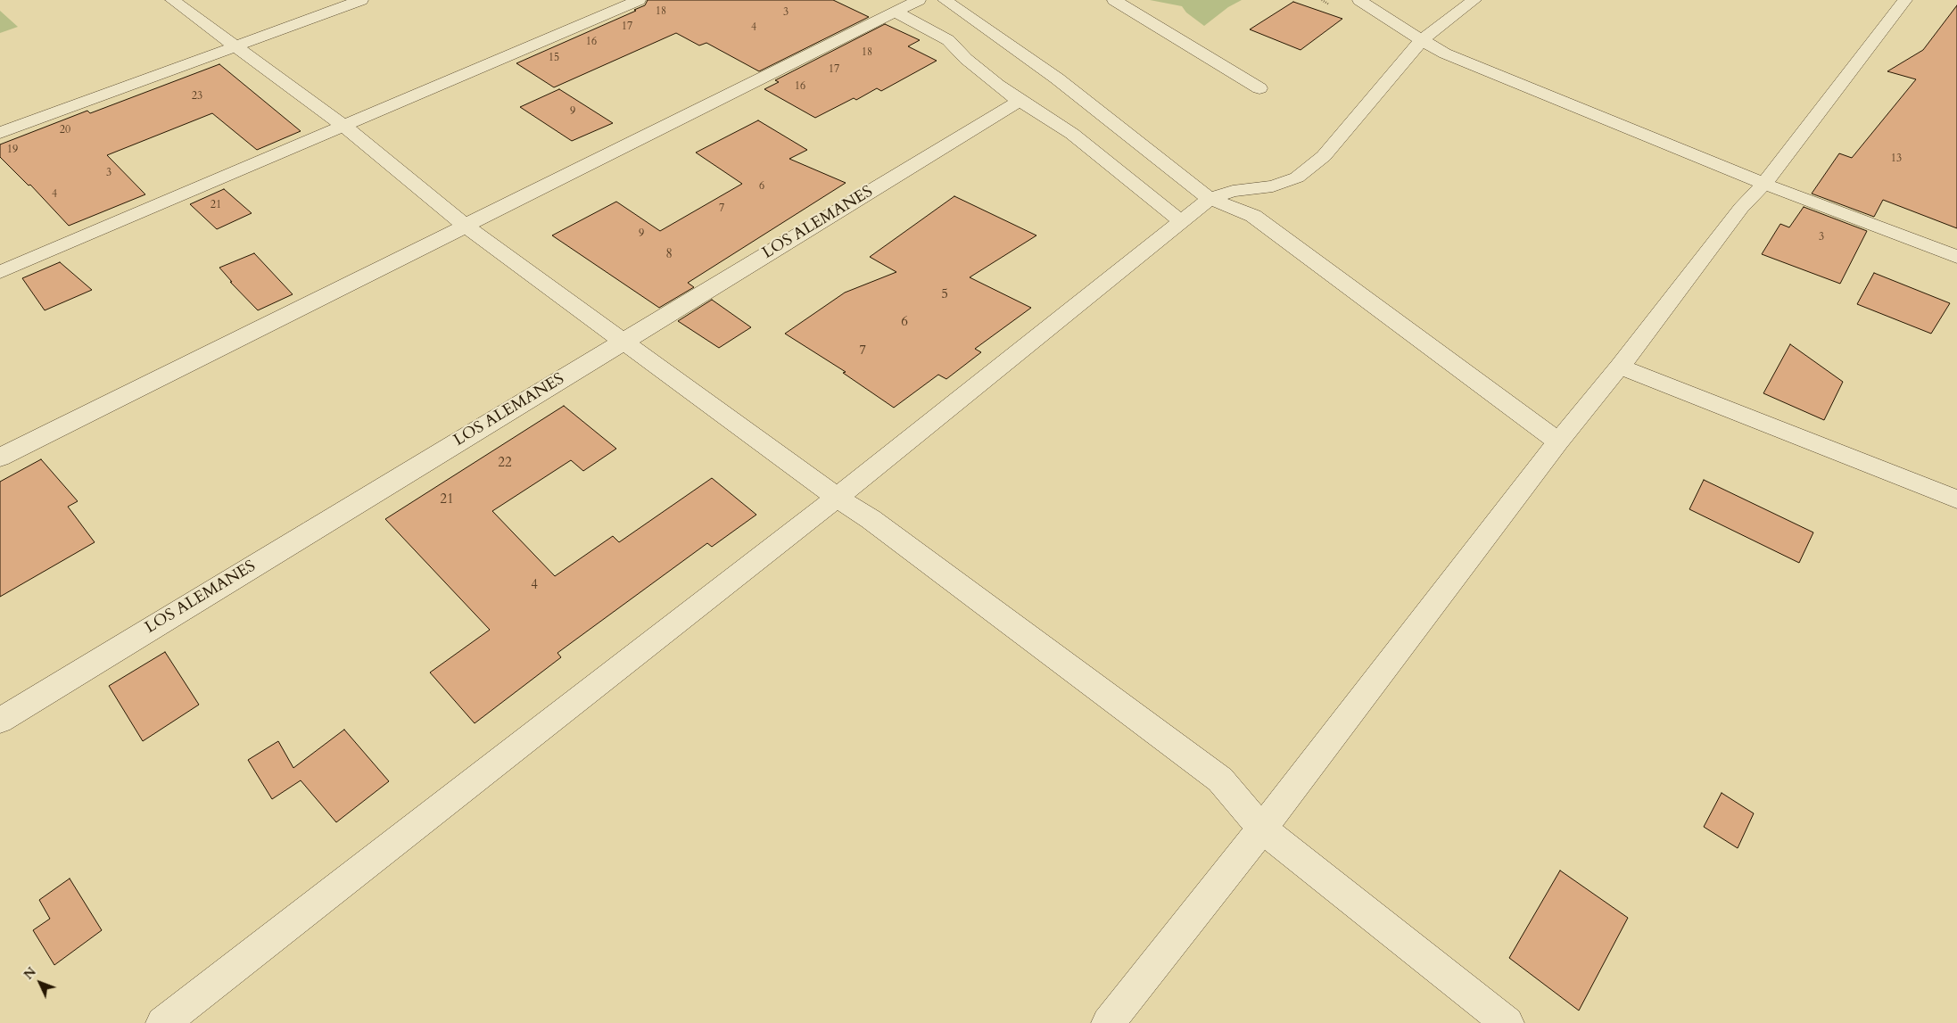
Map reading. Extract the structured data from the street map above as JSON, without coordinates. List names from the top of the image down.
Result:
{
  "streets": {
    "street": ["LOS ALEMANES"]
  },
  "house_numbers": [
    "18",
    "3",
    "17",
    "4",
    "16",
    "18",
    "15",
    "17",
    "16",
    "23",
    "9",
    "20",
    "19",
    "13",
    "3",
    "6",
    "4",
    "21",
    "7",
    "9",
    "3",
    "8",
    "5",
    "6",
    "7",
    "22",
    "21",
    "4"
  ],
  "north": "top left"
}
